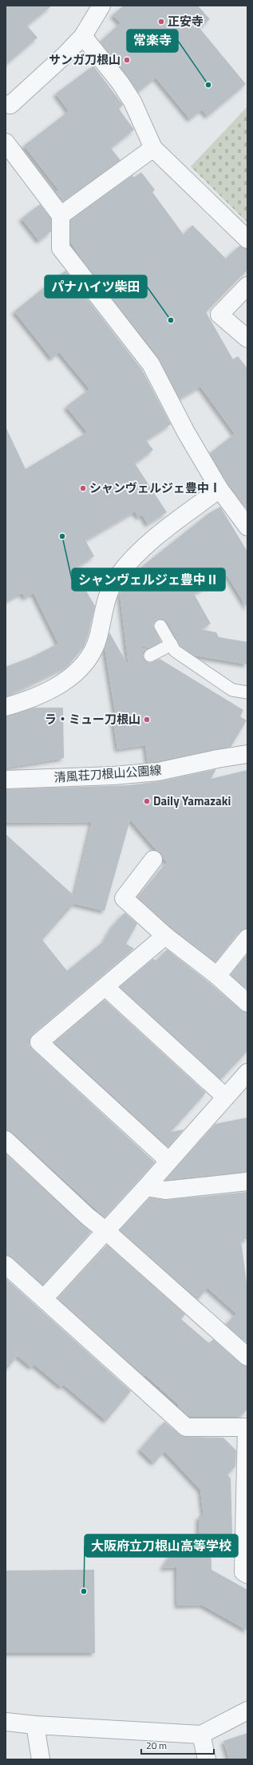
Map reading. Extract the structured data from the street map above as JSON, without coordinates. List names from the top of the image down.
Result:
{
  "streets": {
    "street": ["清風荘刀根山公園線"]
  },
  "places": [
    "正安寺",
    "サンガ刀根山",
    "常楽寺",
    "パナハイツ柴田",
    "シャンヴェルジェ豊中Ⅰ",
    "シャンヴェルジェ豊中Ⅱ",
    "ラ・ミュー刀根山",
    "Daily Yamazaki",
    "大阪府立刀根山高等学校"
  ],
  "scale_bar": "20 m"
}
